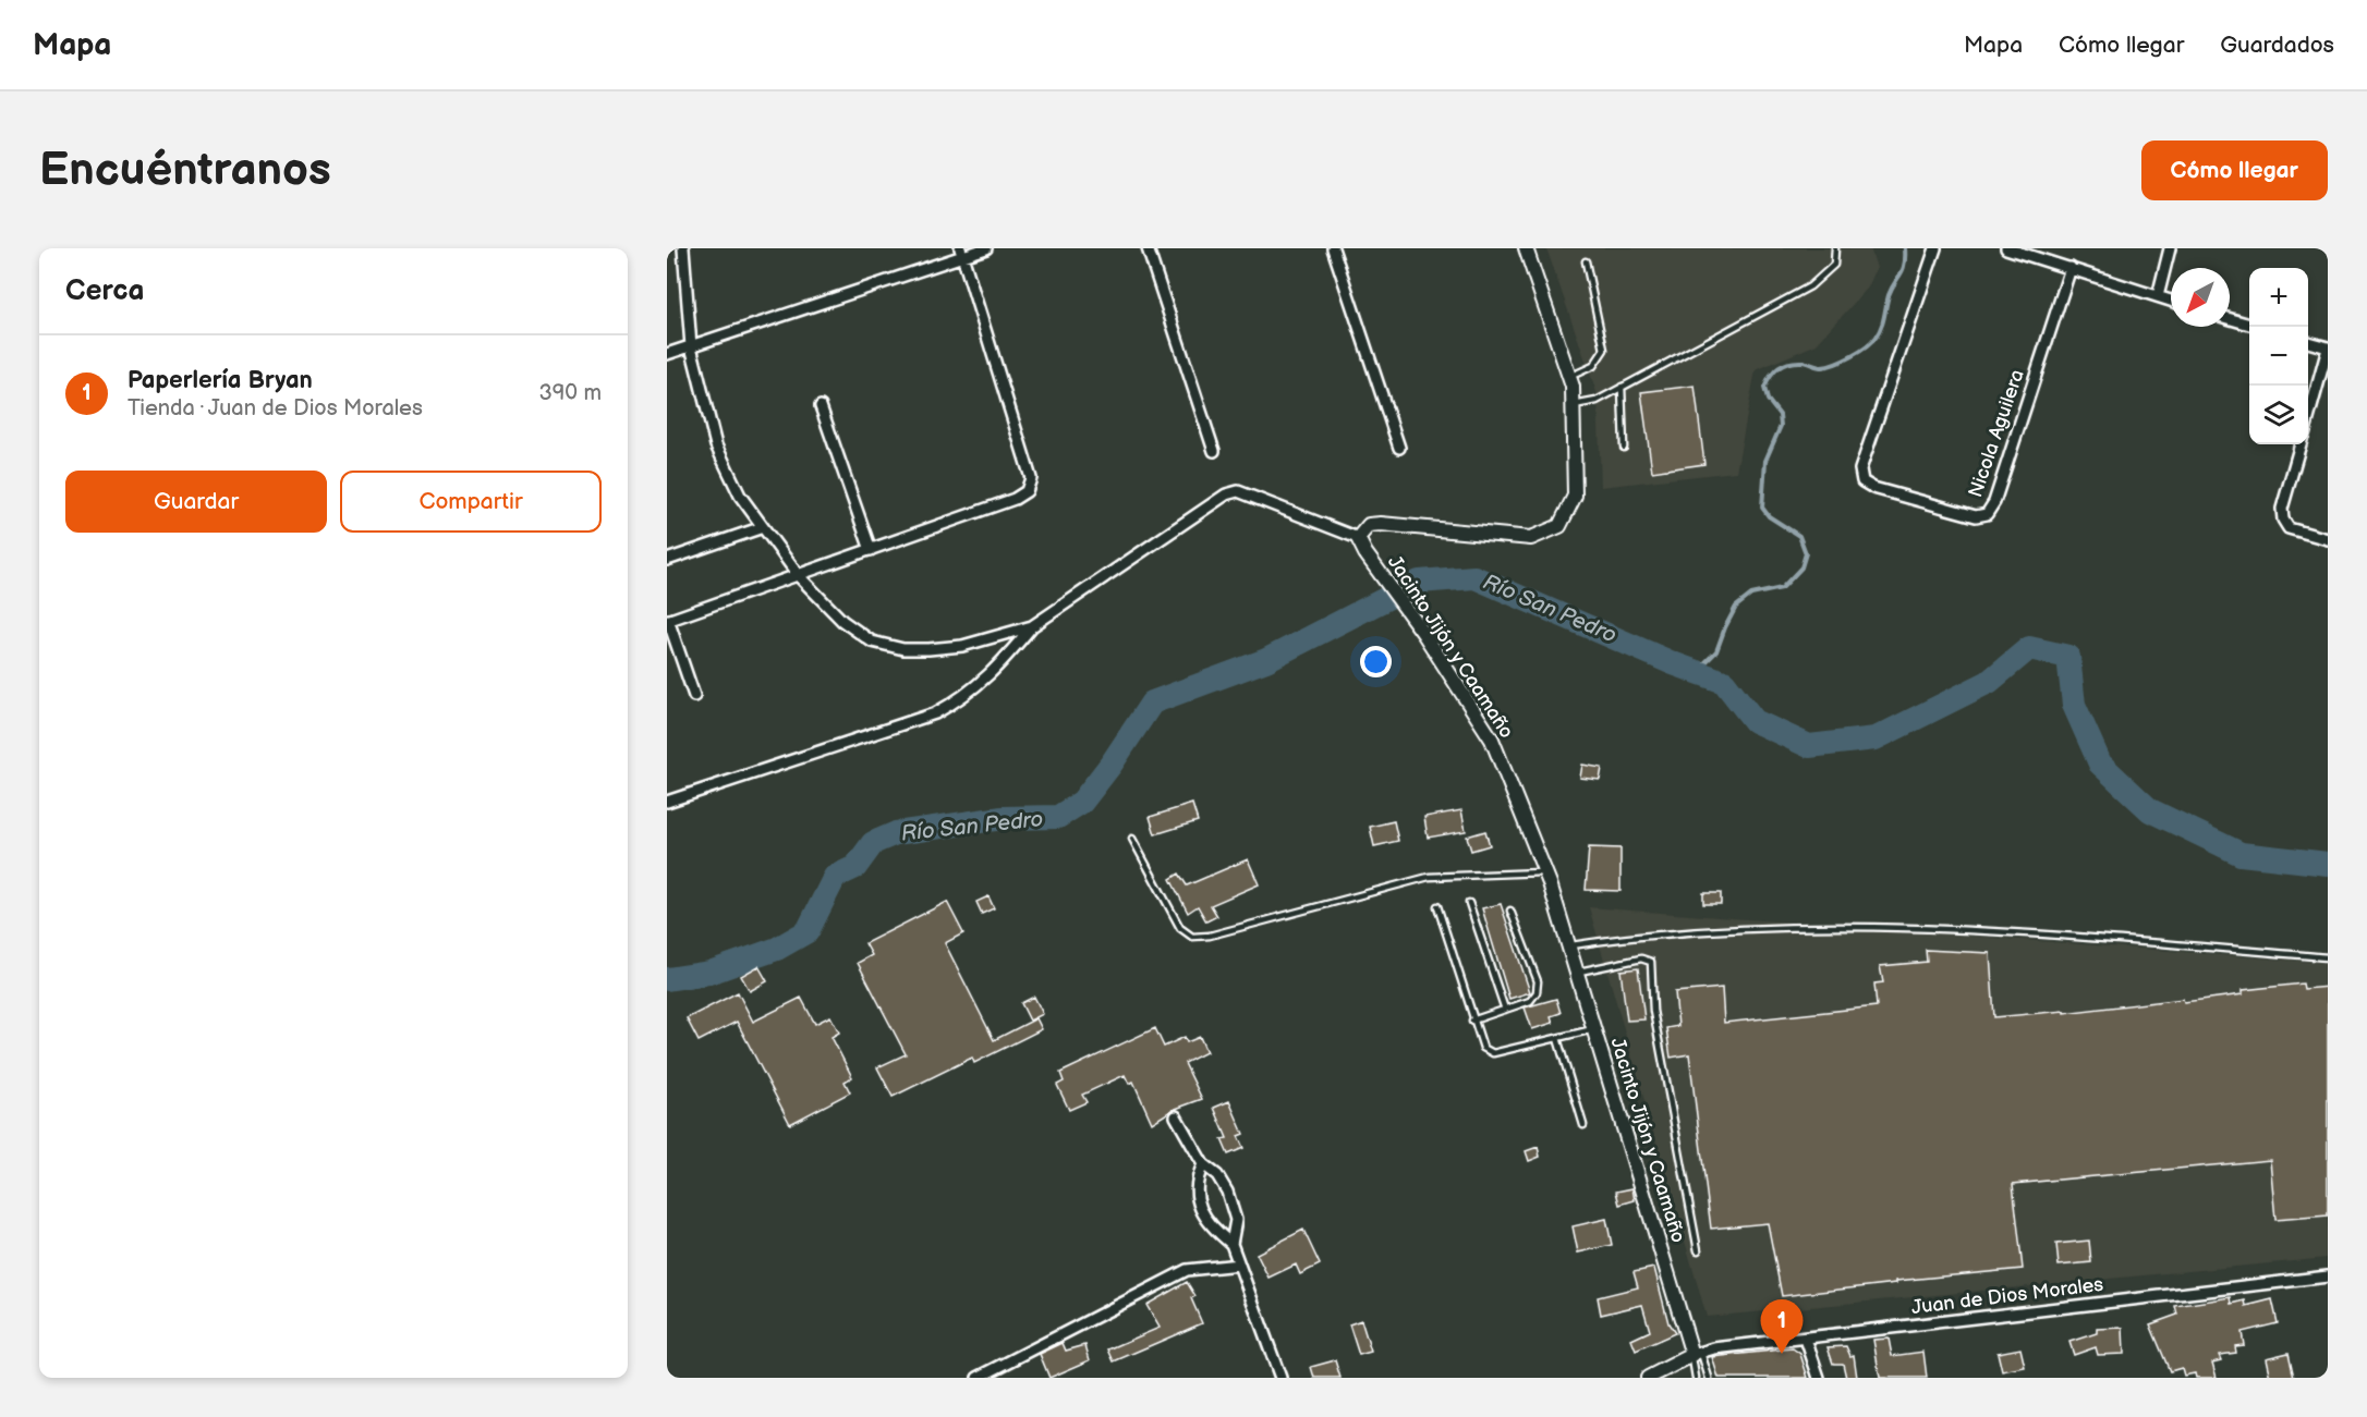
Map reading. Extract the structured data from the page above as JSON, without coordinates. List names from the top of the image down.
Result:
{
  "streets": {
    "street": ["Nicola Aguilera", "Jacinto Jijón y Caamaño", "Juan de Dios Morales"]
  },
  "crossings": [
    ["Jacinto Jijón y Caamaño", "Juan de Dios Morales"]
  ],
  "water": ["Río San Pedro"],
  "north": "bottom left",
  "page": {
    "header": "Mapa",
    "nav": ["Mapa", "Cómo llegar", "Guardados"],
    "buttons": [
      "Cómo llegar",
      ["Guardar", "Compartir"]
    ],
    "title": "Encuéntranos",
    "heading": "Cerca",
    "map_buttons": ["+", "−"],
    "list": [
      {
        "mark": "1",
        "name": "Paperlería Bryan",
        "note": "Tienda · Juan de Dios Morales",
        "value": "390 m"
      }
    ],
    "pins": "1"
  }
}
